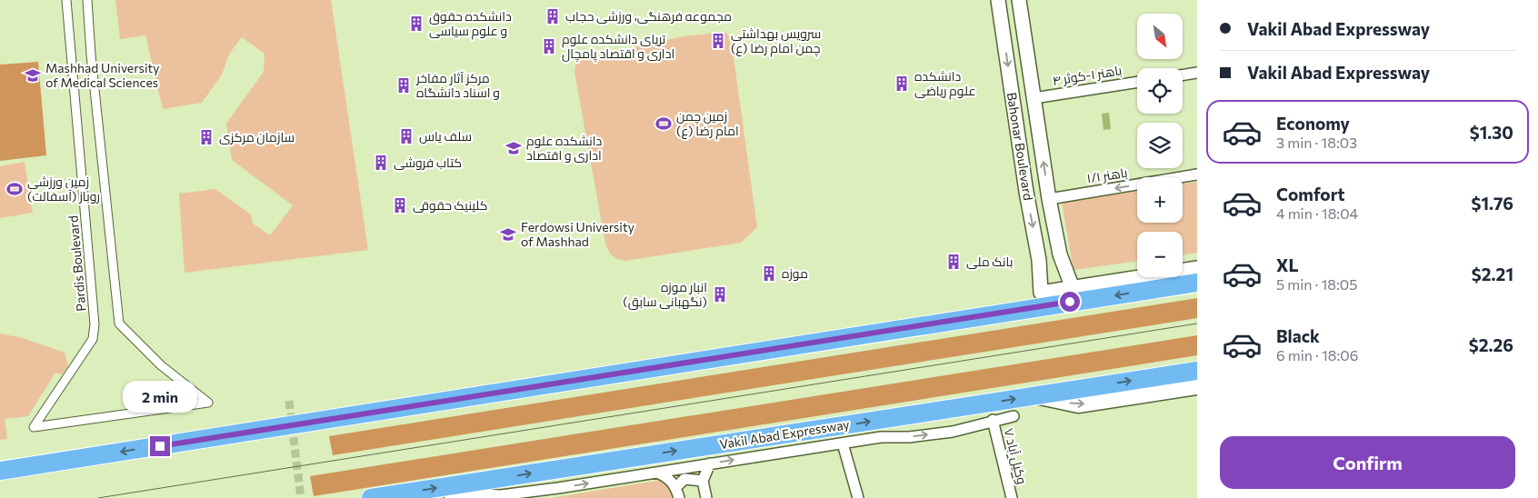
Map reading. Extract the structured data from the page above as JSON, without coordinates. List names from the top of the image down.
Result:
{
  "streets": {
    "highway": ["Vakil Abad Expressway"],
    "street": [
      "باهنر ۱-کوثر ۴",
      "Bahonar Boulevard",
      "باهنر ۱/۱",
      "Pardis Boulevard",
      "۷ وکیل آباد"
    ]
  },
  "crossings": [
    ["باهنر ۱-کوثر ۴", "Bahonar Boulevard"],
    ["Bahonar Boulevard", "باهنر ۱/۱"]
  ],
  "one_way": ["باهنر ۱/۱"],
  "places": {
    "building": [
      "مجموعه فرهنگی، ورزشی حجاب",
      "دانشکده حقوق و علوم سیاسی",
      "سرویس بهداشتی چمن امام رضا (ع)",
      "تریای دانشکده علوم اداری و اقتصاد پامچال",
      "دانشکده علوم ریاضی",
      "مرکز آثار مفاخر و اسناد دانشگاه",
      "سلف یاس",
      "سازمان مرکزی",
      "کتاب فروشی",
      "کلینیک حقوقی",
      "بانک ملی",
      "موزه",
      "انبار موزه (نگهبانی سابق)"
    ],
    "school or university": ["Mashhad University of Medical Sciences", "دانشکده علوم اداری و اقتصاد", "Ferdowsi University of Mashhad"],
    "sports": ["زمین چمن امام رضا (ع)", "زمین ورزشی روباز (آسفالت)"]
  },
  "north": "bottom right",
  "page": {
    "banner": ["Vakil Abad Expressway", "Vakil Abad Expressway"],
    "map_buttons": ["+", "−"],
    "list": [
      {
        "name": "Economy",
        "note": "3 min · 18:03",
        "value": "$1.30"
      },
      {
        "name": "Comfort",
        "note": "4 min · 18:04",
        "value": "$1.76"
      },
      {
        "name": "XL",
        "note": "5 min · 18:05",
        "value": "$2.21"
      },
      {
        "name": "Black",
        "note": "6 min · 18:06",
        "value": "$2.26"
      }
    ],
    "bubble": "2 min",
    "buttons": "Confirm"
  }
}
